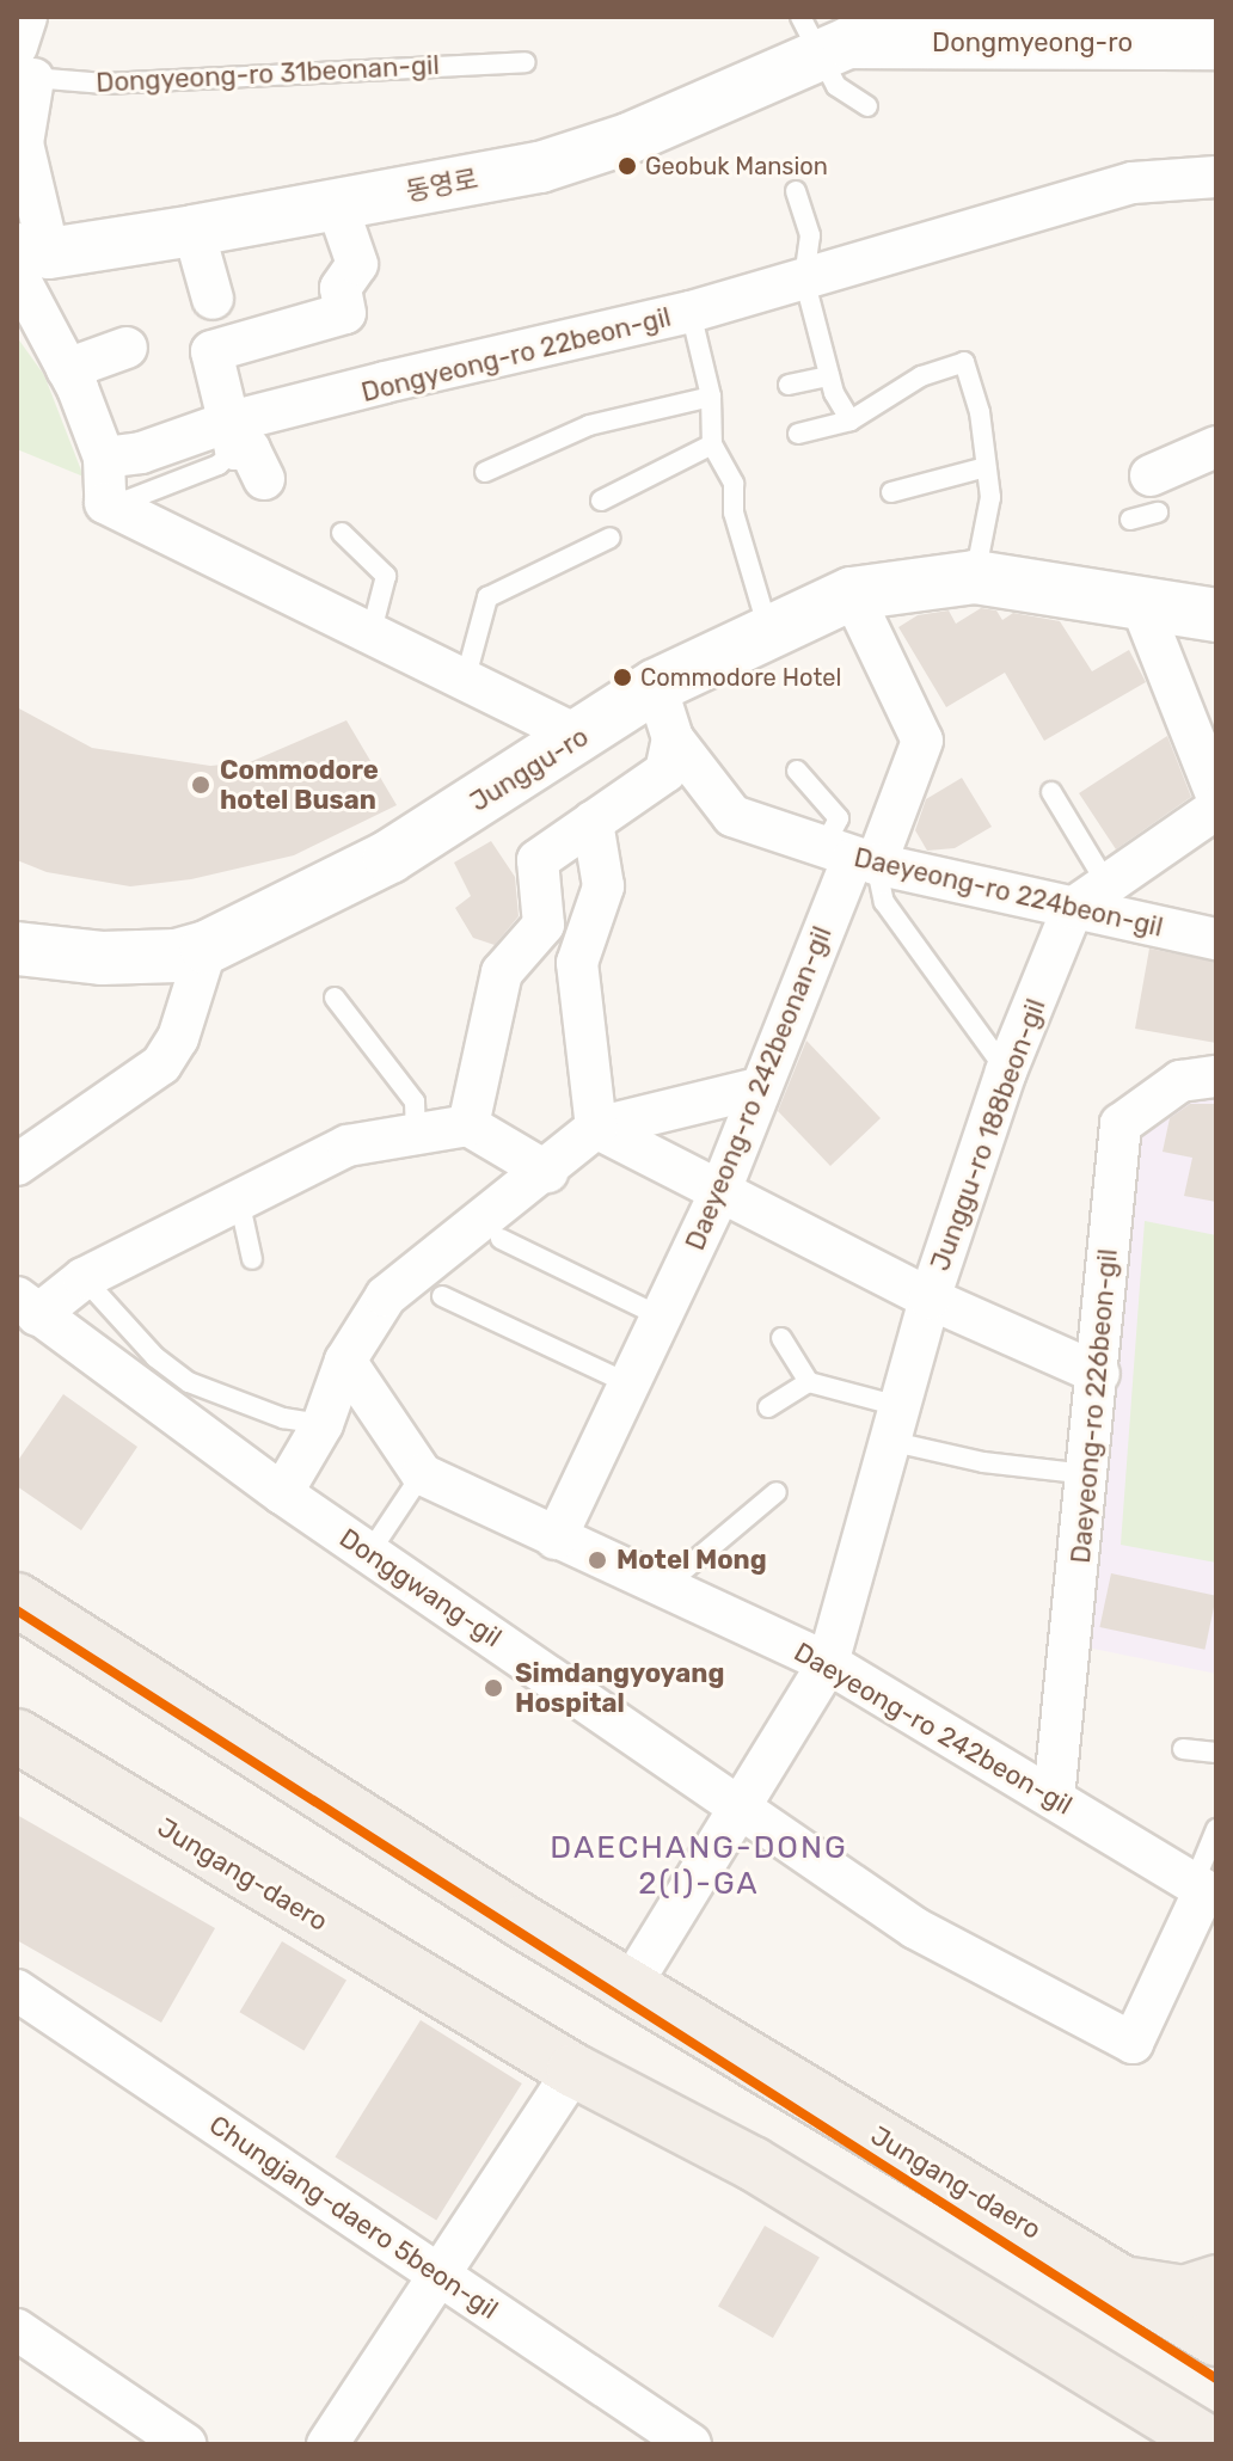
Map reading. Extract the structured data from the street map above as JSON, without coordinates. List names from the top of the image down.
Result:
{
  "streets": {
    "main road": ["Junggu-ro", "Jungang-daero"],
    "street": [
      "Dongmyeong-ro",
      "동영로",
      "Dongyeong-ro 22beon-gil",
      "Daeyeong-ro 224beon-gil",
      "Daeyeong-ro 242beonan-gil",
      "Junggu-ro 188beon-gil",
      "Daeyeong-ro 226beon-gil",
      "Donggwang-gil",
      "Daeyeong-ro 242beon-gil",
      "Chungjang-daero 5beon-gil"
    ],
    "lane": ["Dongyeong-ro 31beonan-gil"]
  },
  "crossings": [
    ["Dongmyeong-ro", "동영로"],
    ["Junggu-ro", "Daeyeong-ro 224beon-gil"],
    ["Daeyeong-ro 224beon-gil", "Daeyeong-ro 242beonan-gil"],
    ["Daeyeong-ro 224beon-gil", "Junggu-ro 188beon-gil"],
    ["Daeyeong-ro 242beonan-gil", "Daeyeong-ro 242beon-gil"],
    ["Junggu-ro 188beon-gil", "Donggwang-gil"],
    ["Junggu-ro 188beon-gil", "Daeyeong-ro 242beon-gil"],
    ["Junggu-ro 188beon-gil", "Jungang-daero"],
    ["Daeyeong-ro 226beon-gil", "Daeyeong-ro 242beon-gil"],
    ["Donggwang-gil", "Daeyeong-ro 242beon-gil"]
  ],
  "districts": ["DAECHANG-DONG 2(I)-GA"],
  "places": [
    "Geobuk Mansion",
    "Commodore Hotel",
    "Commodore hotel Busan",
    "Motel Mong",
    "Simdangyoyang Hospital"
  ]
}
